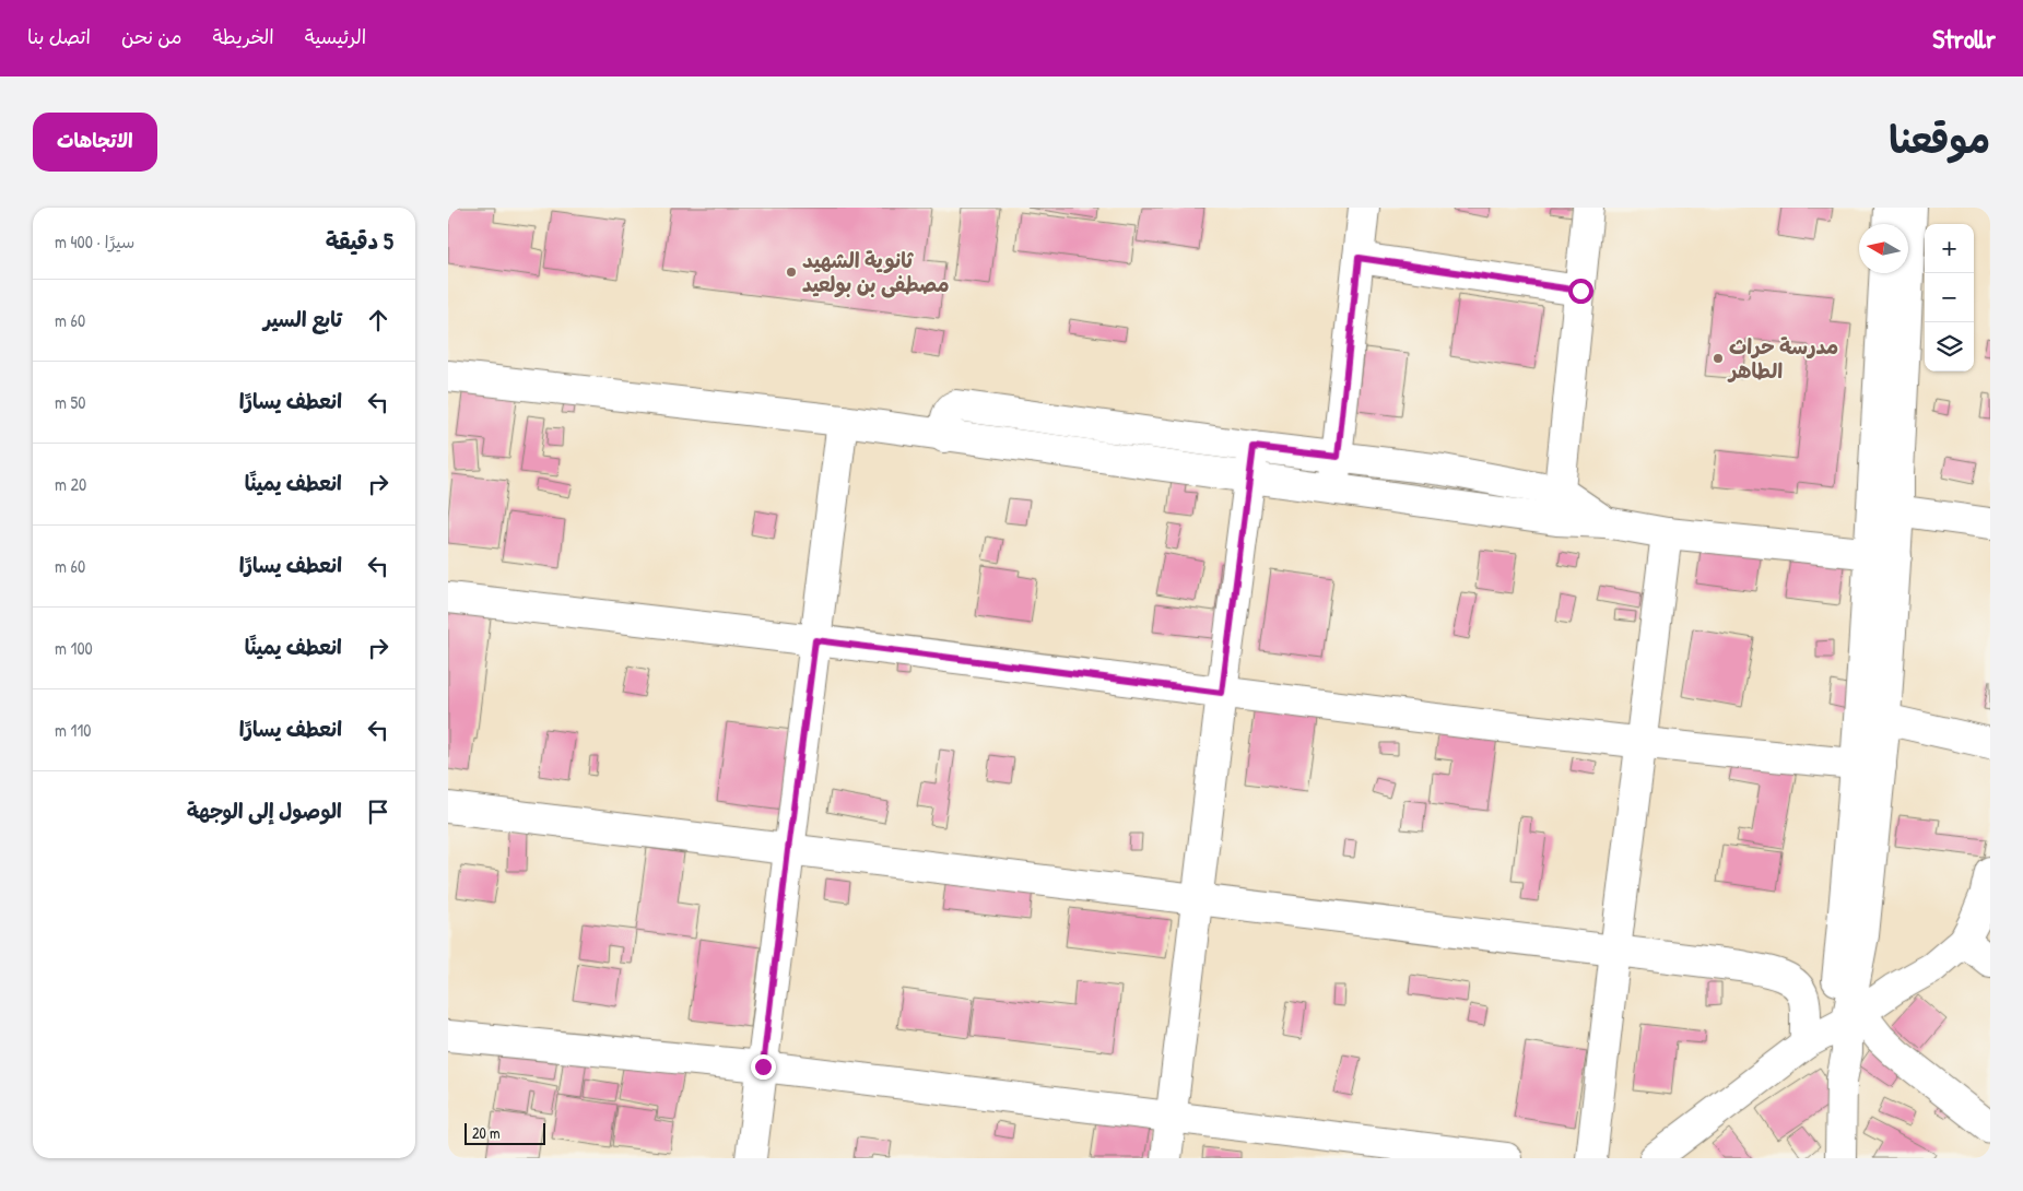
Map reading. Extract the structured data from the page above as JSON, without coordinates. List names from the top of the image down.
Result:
{
  "places": ["ثانوية الشهيد مصطفى بن بولعيد", "مدرسة حراث الطاهر"],
  "scale_bar": "20 m",
  "north": "left",
  "page": {
    "header": "Strollr",
    "nav": [
      "الرئيسية",
      "الخريطة",
      "من نحن",
      "اتصل بنا"
    ],
    "title": "موقعنا",
    "buttons": "الاتجاهات",
    "heading": ["5 دقيقة", "سيرًا · 400 m"],
    "map_buttons": ["+", "−"],
    "list": [
      ["تابع السير", "60 m"],
      ["انعطف يسارًا", "50 m"],
      ["انعطف يمينًا", "20 m"],
      ["انعطف يسارًا", "60 m"],
      ["انعطف يمينًا", "100 m"],
      ["انعطف يسارًا", "110 m"],
      "الوصول إلى الوجهة"
    ],
    "scale": "20 m"
  }
}
